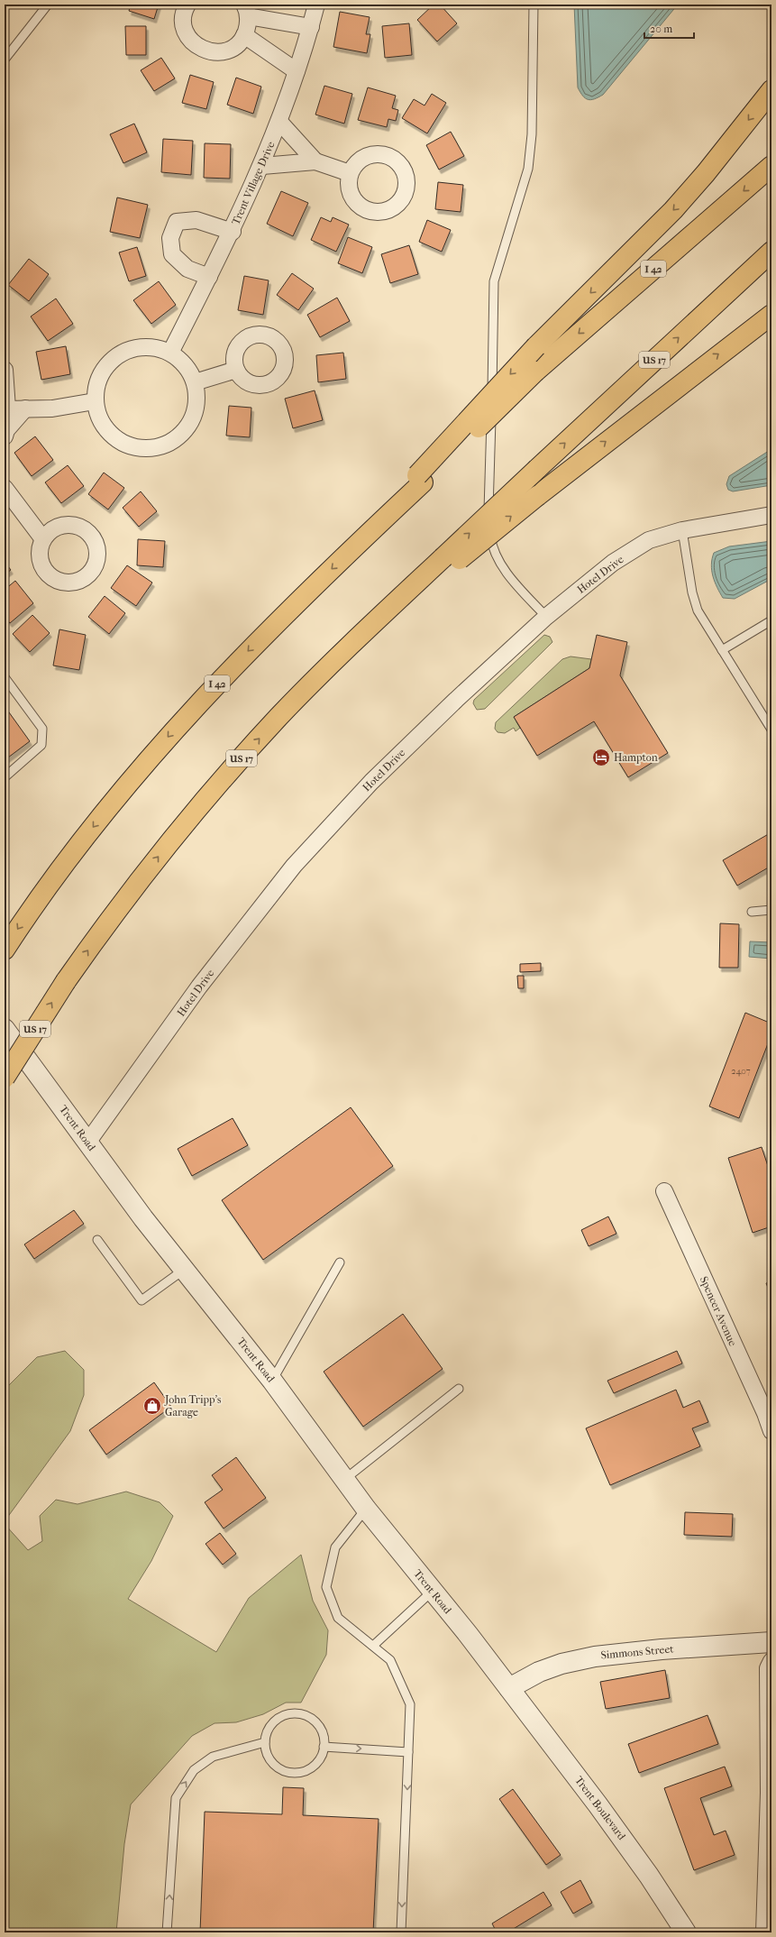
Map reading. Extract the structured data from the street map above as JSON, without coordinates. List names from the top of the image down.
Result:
{
  "streets": {
    "highway": ["I 42", "US 17"],
    "street": [
      "Trent Village Drive",
      "Hotel Drive",
      "Trent Road",
      "Spencer Avenue",
      "Simmons Street",
      "Trent Boulevard"
    ]
  },
  "crossings": [
    ["Hotel Drive", "Trent Road"],
    ["Trent Road", "Simmons Street"],
    ["Trent Road", "Trent Boulevard"],
    ["Simmons Street", "Trent Boulevard"]
  ],
  "places": {
    "hotel": ["Hampton"],
    "shop": ["John Tripp's Garage"]
  },
  "house_numbers": ["2407"],
  "scale_bar": "20 m"
}
